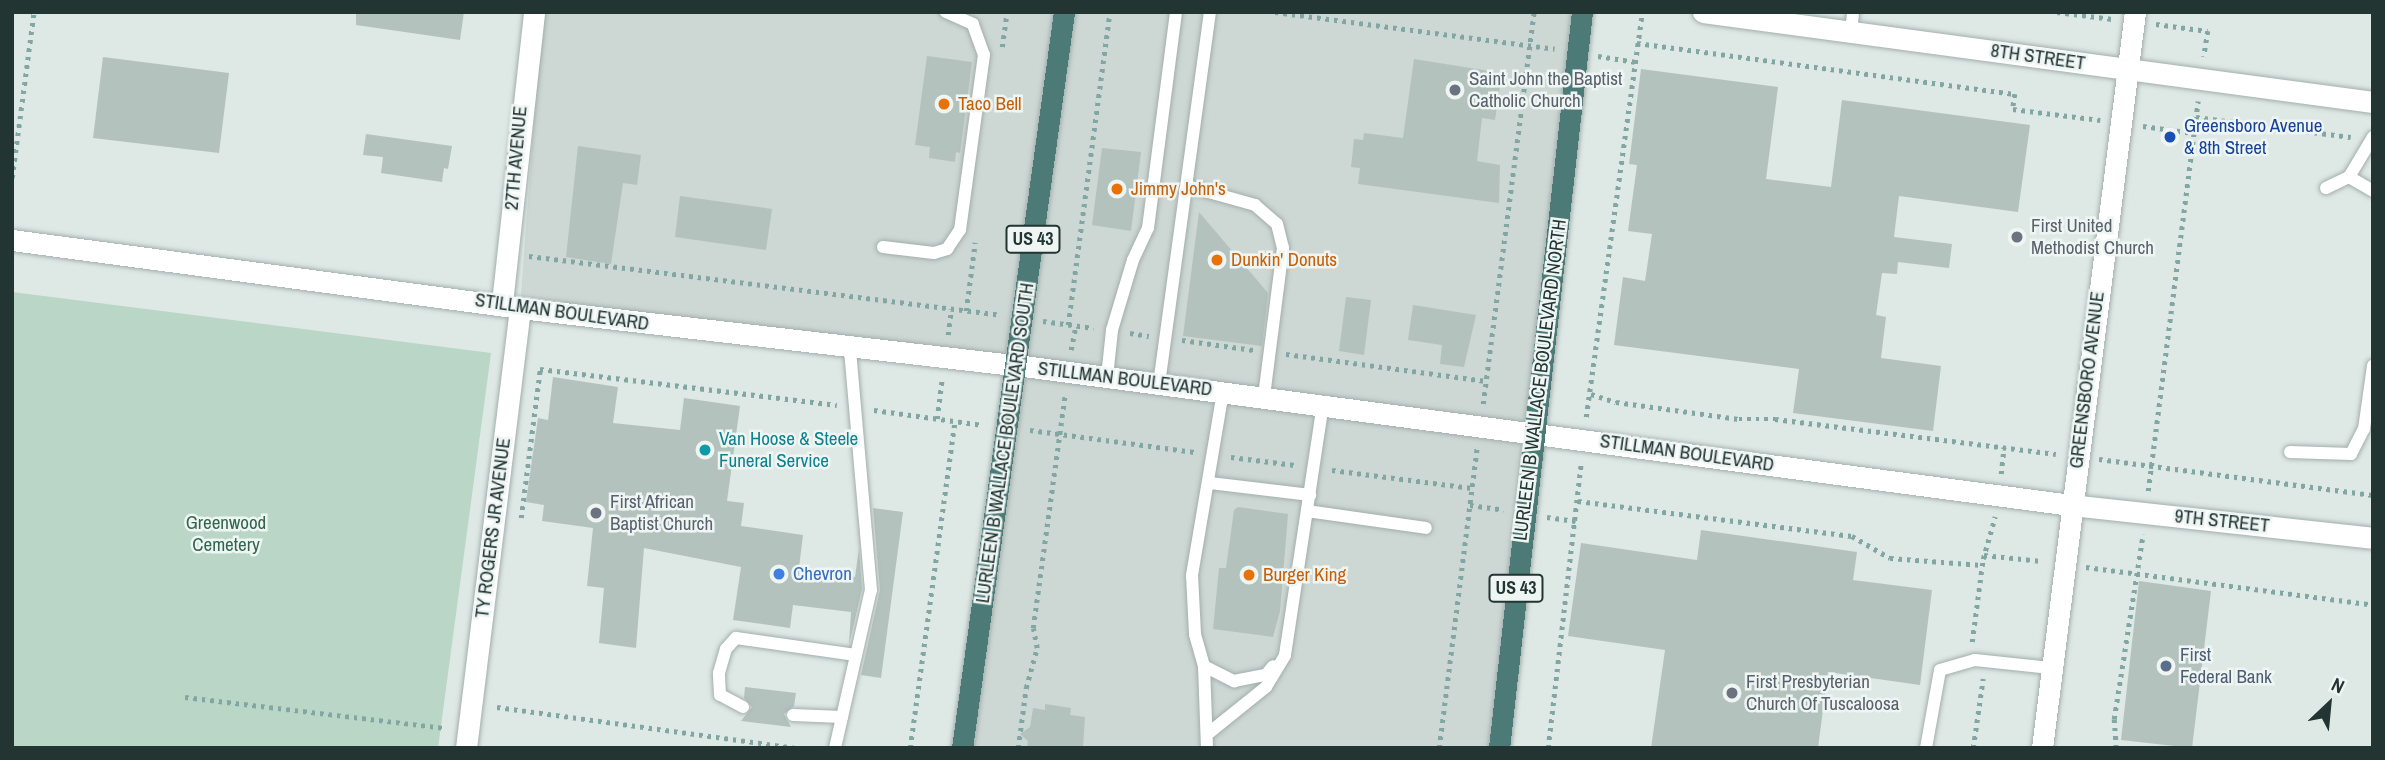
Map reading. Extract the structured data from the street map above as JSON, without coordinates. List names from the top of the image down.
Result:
{
  "streets": {
    "highway": ["US 43", "LURLEEN B WALLACE BOULEVARD NORTH", "LURLEEN B WALLACE BOULEVARD SOUTH"],
    "main road": [
      "8TH STREET",
      "27TH AVENUE",
      "STILLMAN BOULEVARD",
      "GREENSBORO AVENUE",
      "9TH STREET",
      "TY ROGERS JR AVENUE"
    ]
  },
  "crossings": [
    ["8TH STREET", "GREENSBORO AVENUE"],
    ["27TH AVENUE", "STILLMAN BOULEVARD"],
    ["27TH AVENUE", "TY ROGERS JR AVENUE"],
    ["STILLMAN BOULEVARD", "LURLEEN B WALLACE BOULEVARD NORTH"],
    ["STILLMAN BOULEVARD", "GREENSBORO AVENUE"],
    ["STILLMAN BOULEVARD", "LURLEEN B WALLACE BOULEVARD SOUTH"],
    ["STILLMAN BOULEVARD", "9TH STREET"],
    ["STILLMAN BOULEVARD", "TY ROGERS JR AVENUE"],
    ["GREENSBORO AVENUE", "9TH STREET"]
  ],
  "parks": ["Greenwood Cemetery"],
  "places": [
    "Saint John the Baptist Catholic Church",
    "Taco Bell",
    "Greensboro Avenue & 8th Street",
    "Jimmy John's",
    "First United Methodist Church",
    "Dunkin' Donuts",
    "Van Hoose & Steele Funeral Service",
    "First African Baptist Church",
    "Chevron",
    "Burger King",
    "First Federal Bank",
    "First Presbyterian Church Of Tuscaloosa"
  ],
  "north": "top right"
}
